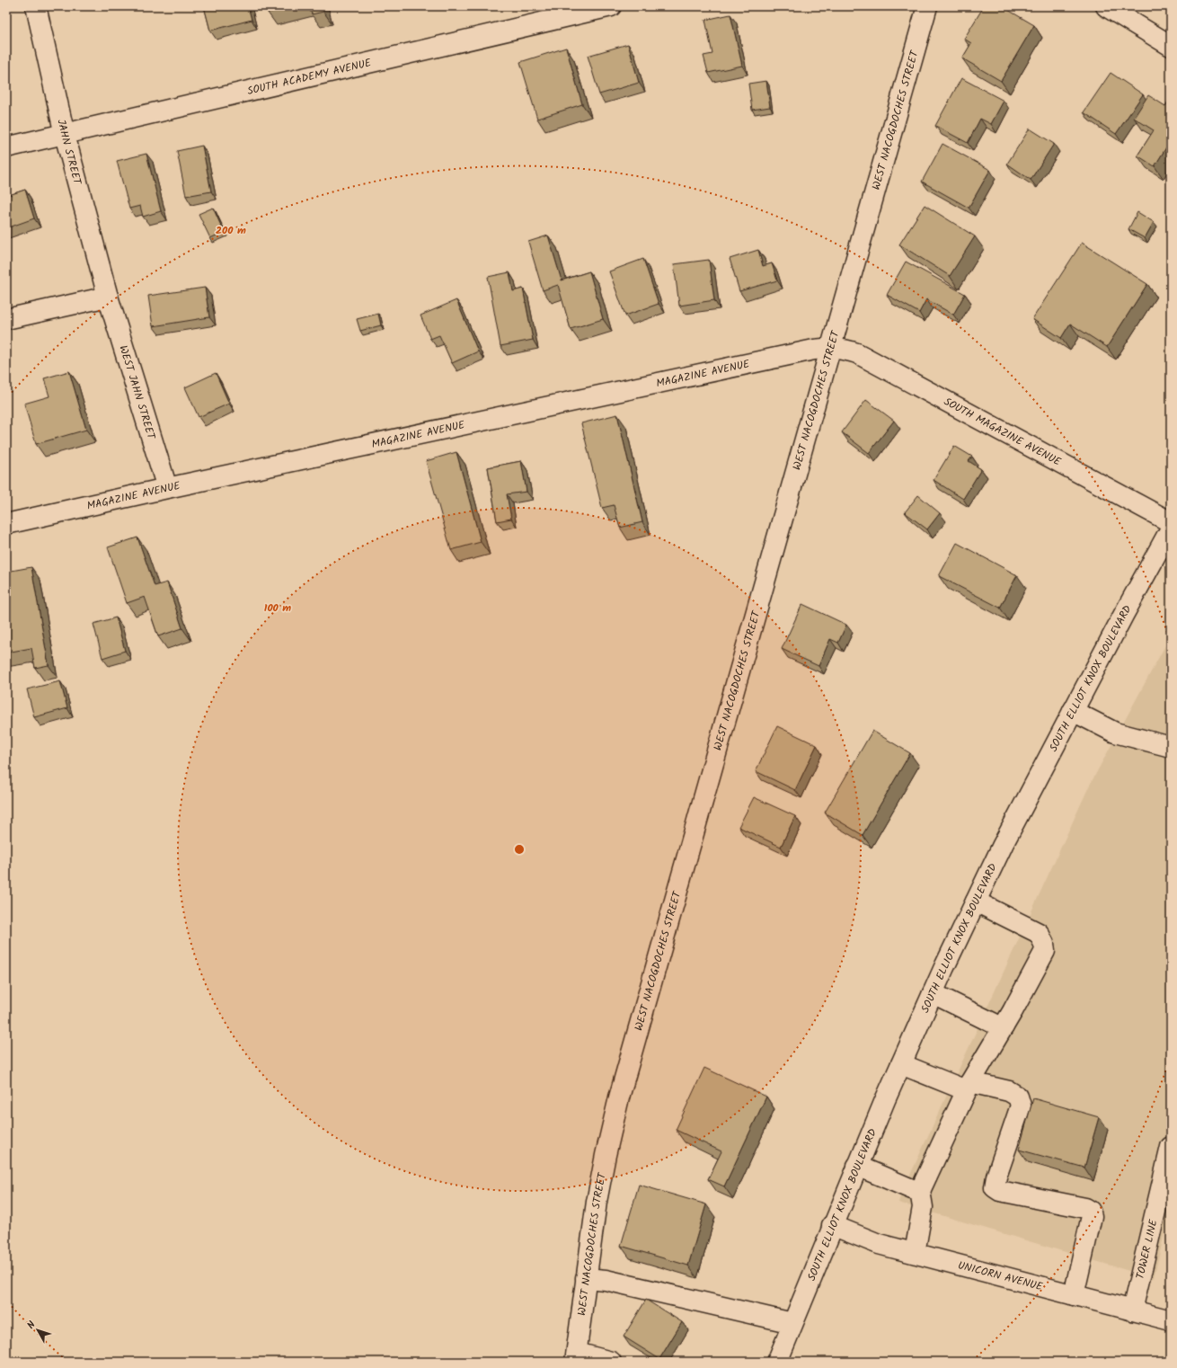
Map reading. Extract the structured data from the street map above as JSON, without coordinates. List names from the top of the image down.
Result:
{
  "streets": {
    "street": [
      "SOUTH ACADEMY AVENUE",
      "WEST NACOGDOCHES STREET",
      "JAHN STREET",
      "MAGAZINE AVENUE",
      "WEST JAHN STREET",
      "SOUTH MAGAZINE AVENUE",
      "SOUTH ELLIOT KNOX BOULEVARD",
      "TOWER LINE",
      "UNICORN AVENUE"
    ]
  },
  "crossings": [
    ["SOUTH ACADEMY AVENUE", "JAHN STREET"],
    ["WEST NACOGDOCHES STREET", "MAGAZINE AVENUE"],
    ["WEST NACOGDOCHES STREET", "SOUTH MAGAZINE AVENUE"],
    ["JAHN STREET", "WEST JAHN STREET"],
    ["MAGAZINE AVENUE", "WEST JAHN STREET"],
    ["MAGAZINE AVENUE", "SOUTH MAGAZINE AVENUE"],
    ["SOUTH ELLIOT KNOX BOULEVARD", "UNICORN AVENUE"],
    ["TOWER LINE", "UNICORN AVENUE"]
  ],
  "north": "top left",
  "rings": ["200 m", "100 m"]
}
